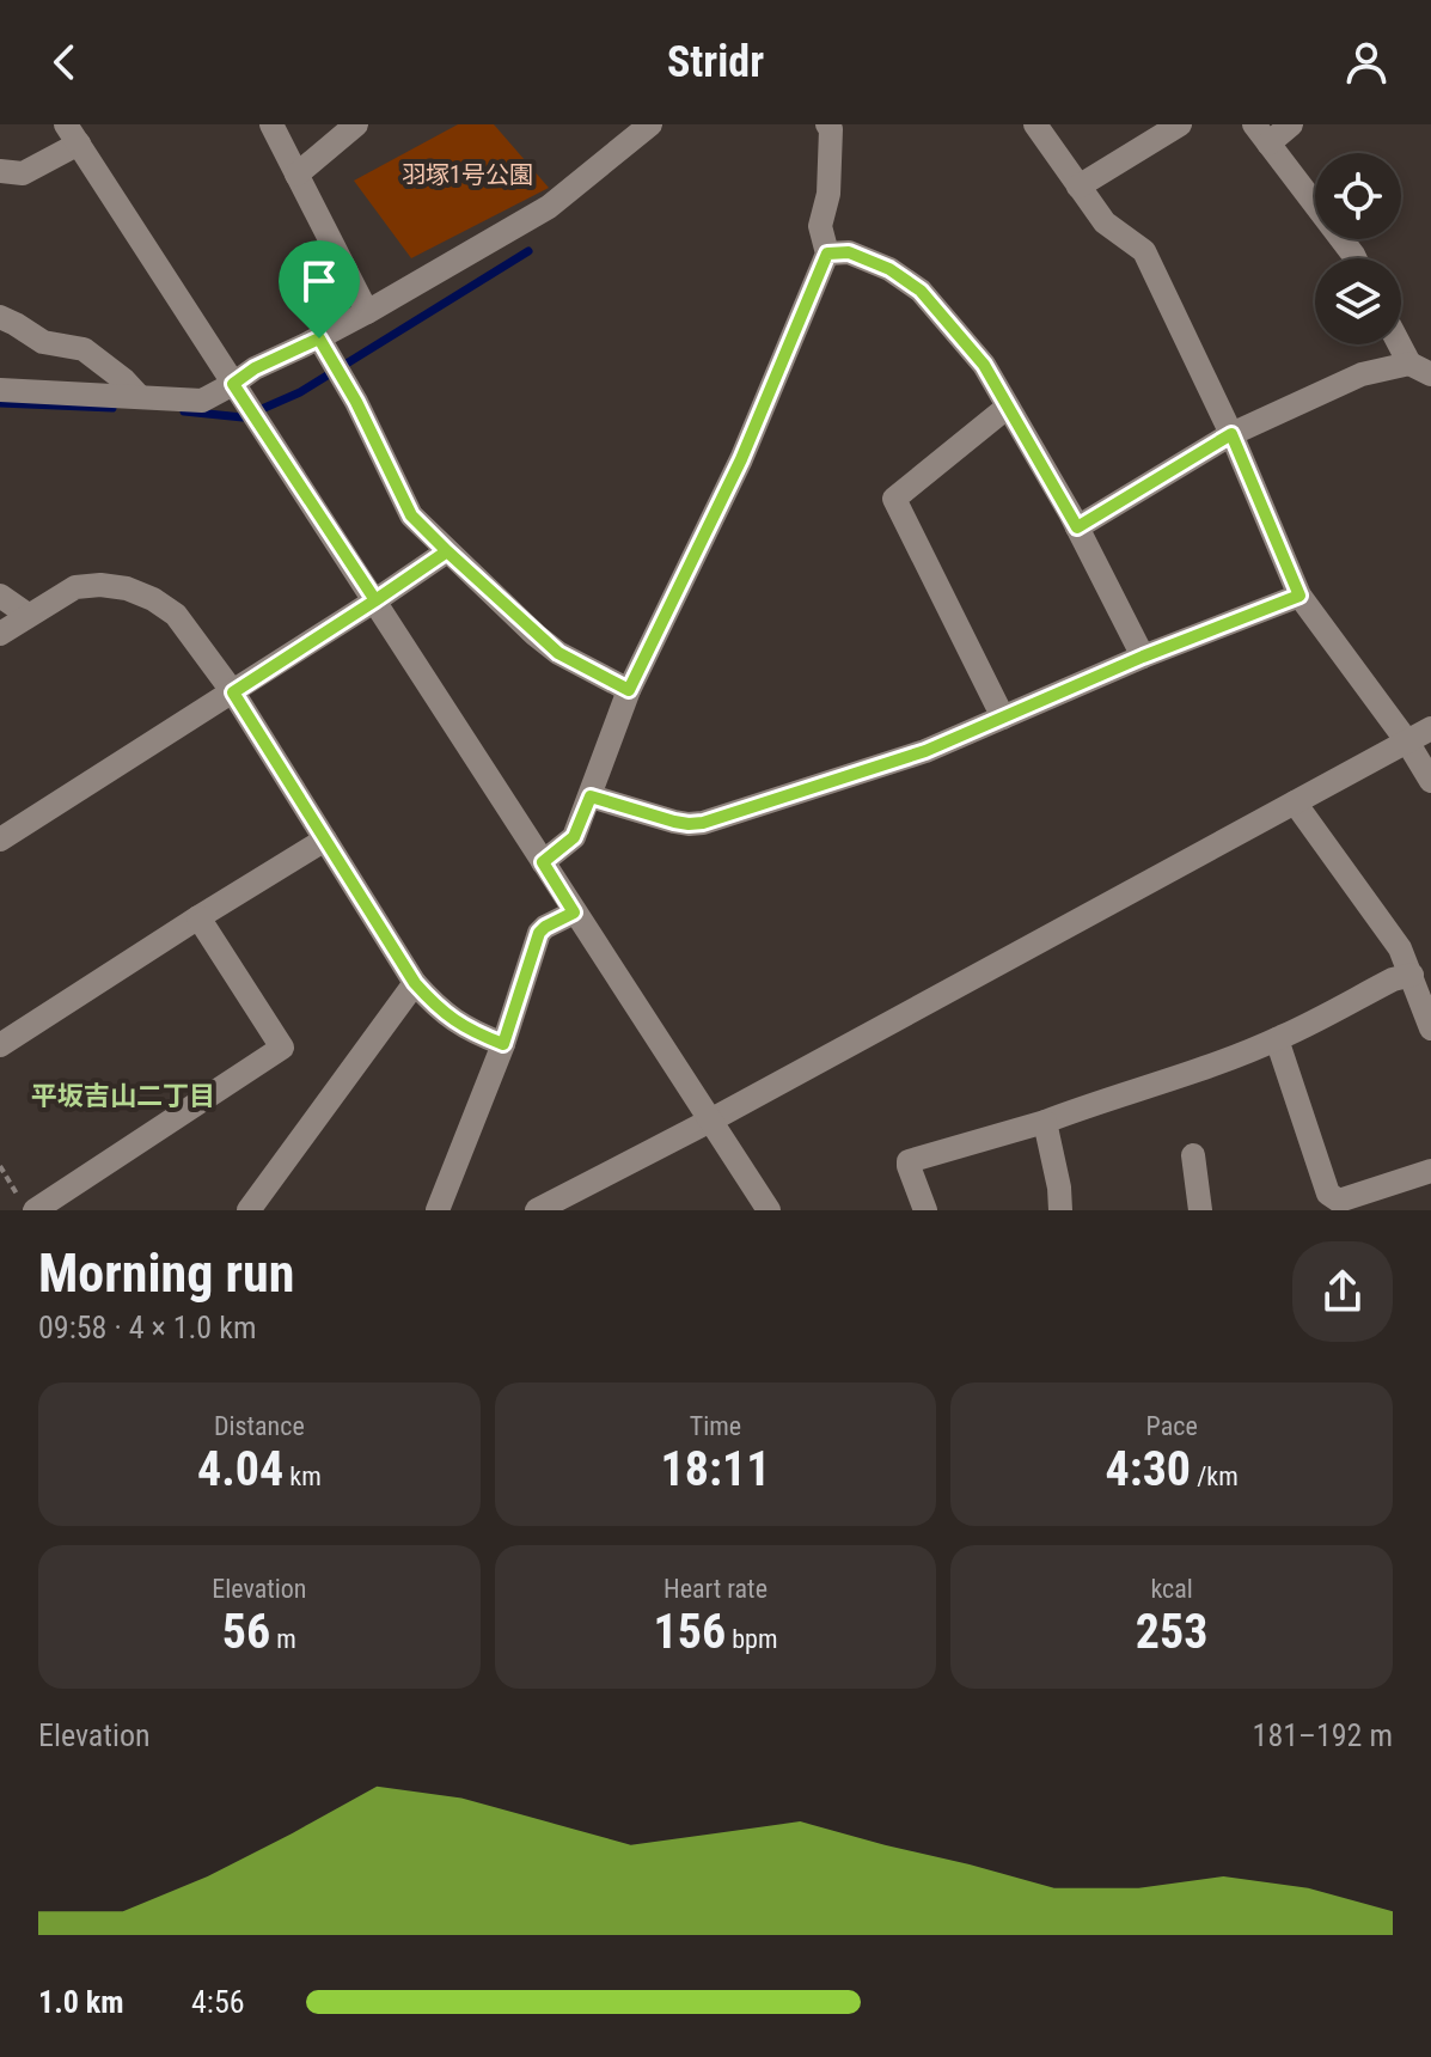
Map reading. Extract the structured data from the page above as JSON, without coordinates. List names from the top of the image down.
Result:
{
  "districts": ["平坂吉山二丁目"],
  "parks": ["羽塚1号公園"],
  "page": {
    "header": "Stridr",
    "heading": ["Morning run", "09:58 · 4 × 1.0 km"],
    "stats": [
      ["Distance", "4.04 km"],
      ["Time", "18:11"],
      ["Pace", "4:30 /km"],
      ["Elevation", "56 m"],
      ["Heart rate", "156 bpm"],
      ["kcal", "253"]
    ],
    "chart": ["Elevation", "181–192 m"],
    "list": [
      {
        "name": "1.0 km",
        "note": "4:56"
      }
    ]
  }
}
